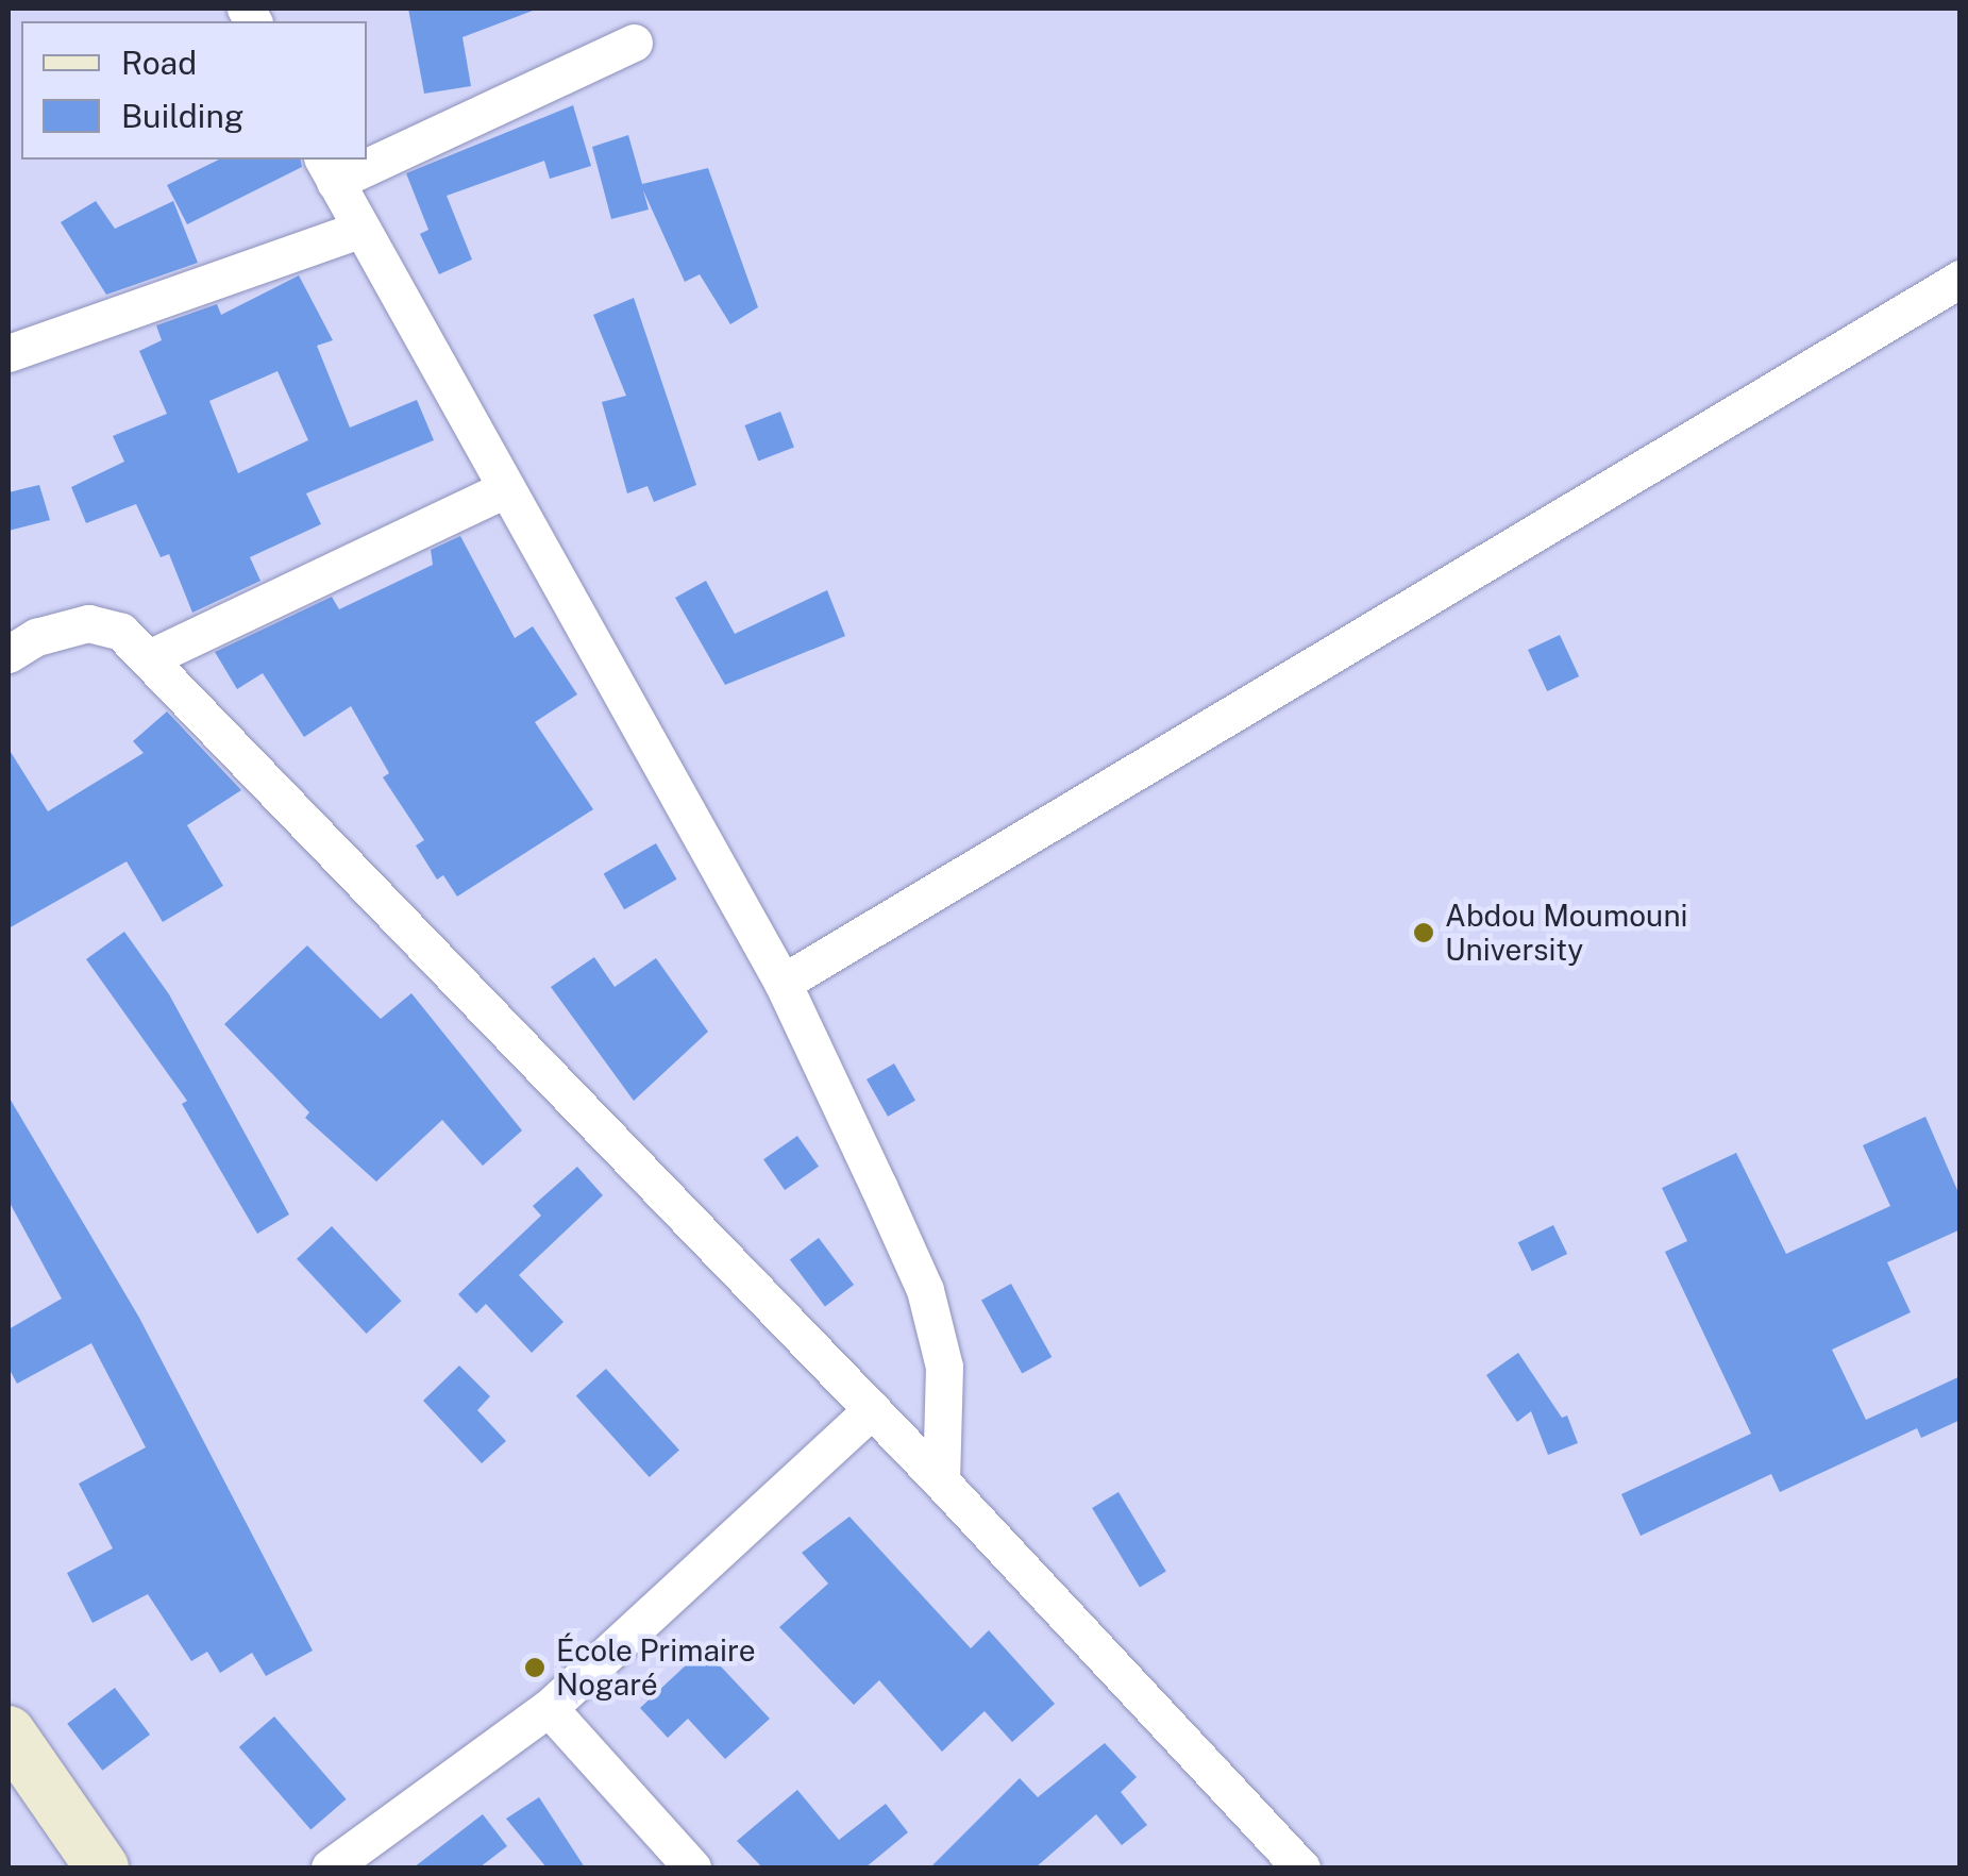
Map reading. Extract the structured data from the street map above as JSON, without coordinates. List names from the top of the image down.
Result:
{
  "places": ["Abdou Moumouni University", "École Primaire Nogaré"],
  "legend": ["Road", "Building"]
}
